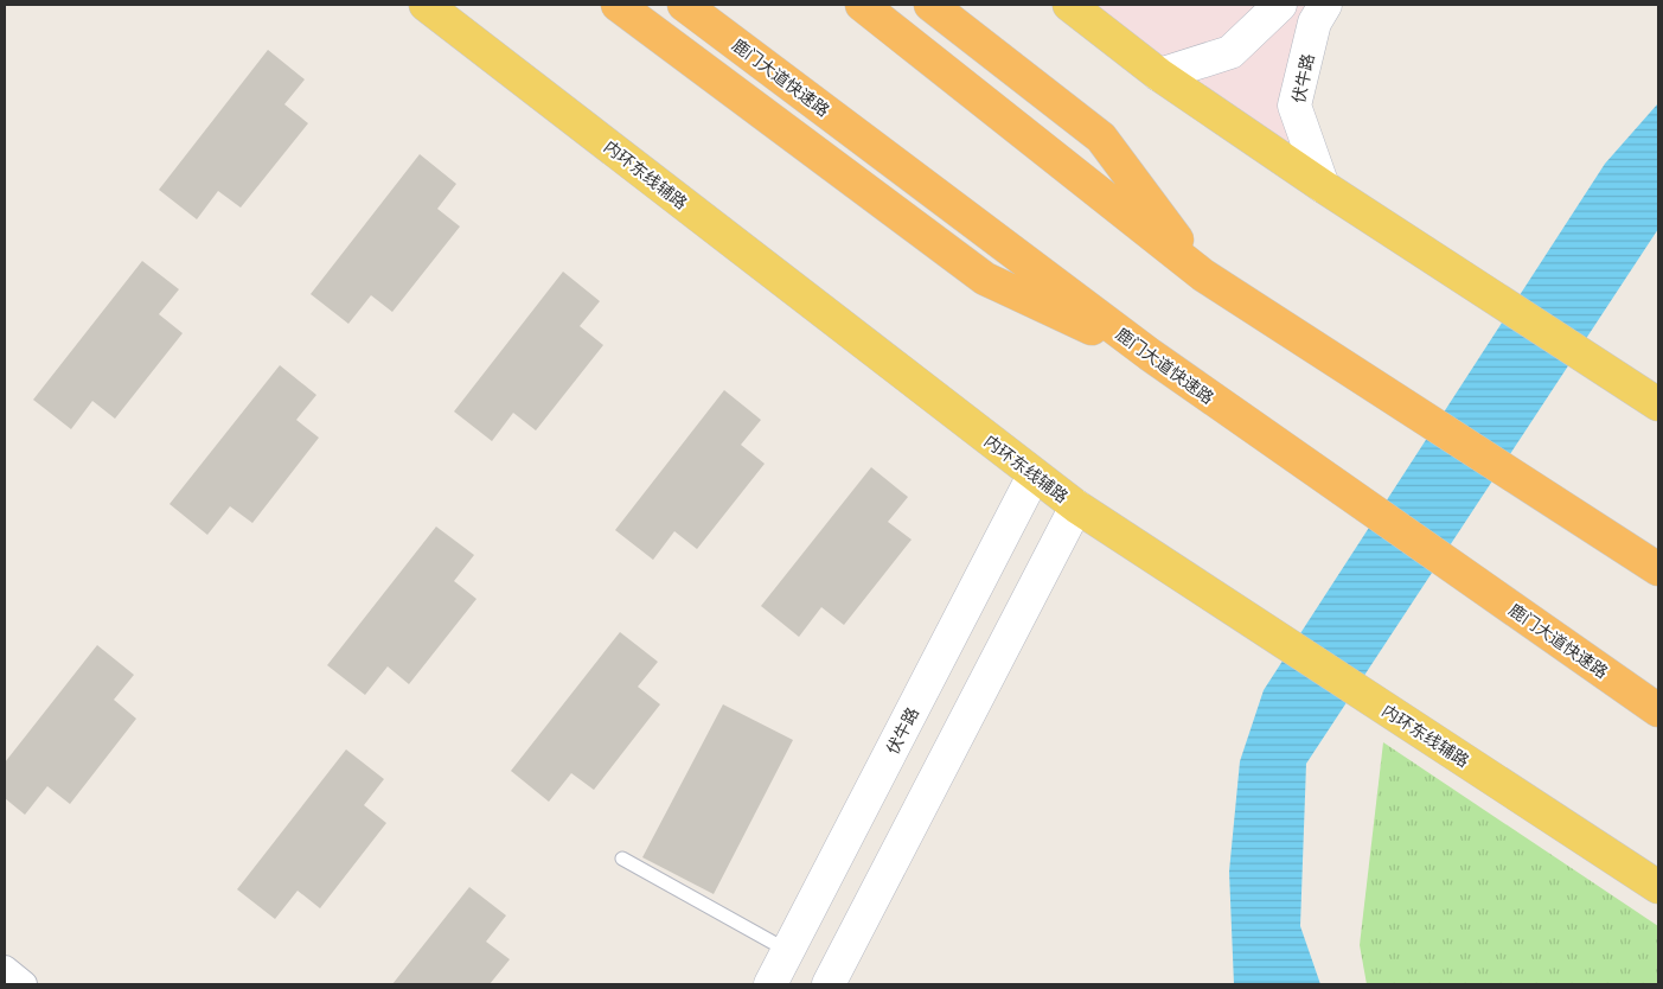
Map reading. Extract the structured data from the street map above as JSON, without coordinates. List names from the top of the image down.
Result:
{
  "streets": {
    "highway": ["鹿门大道快速路"],
    "main road": ["内环东线辅路"],
    "street": ["伏牛路"]
  },
  "crossings": [
    ["伏牛路", "内环东线辅路"]
  ]
}
